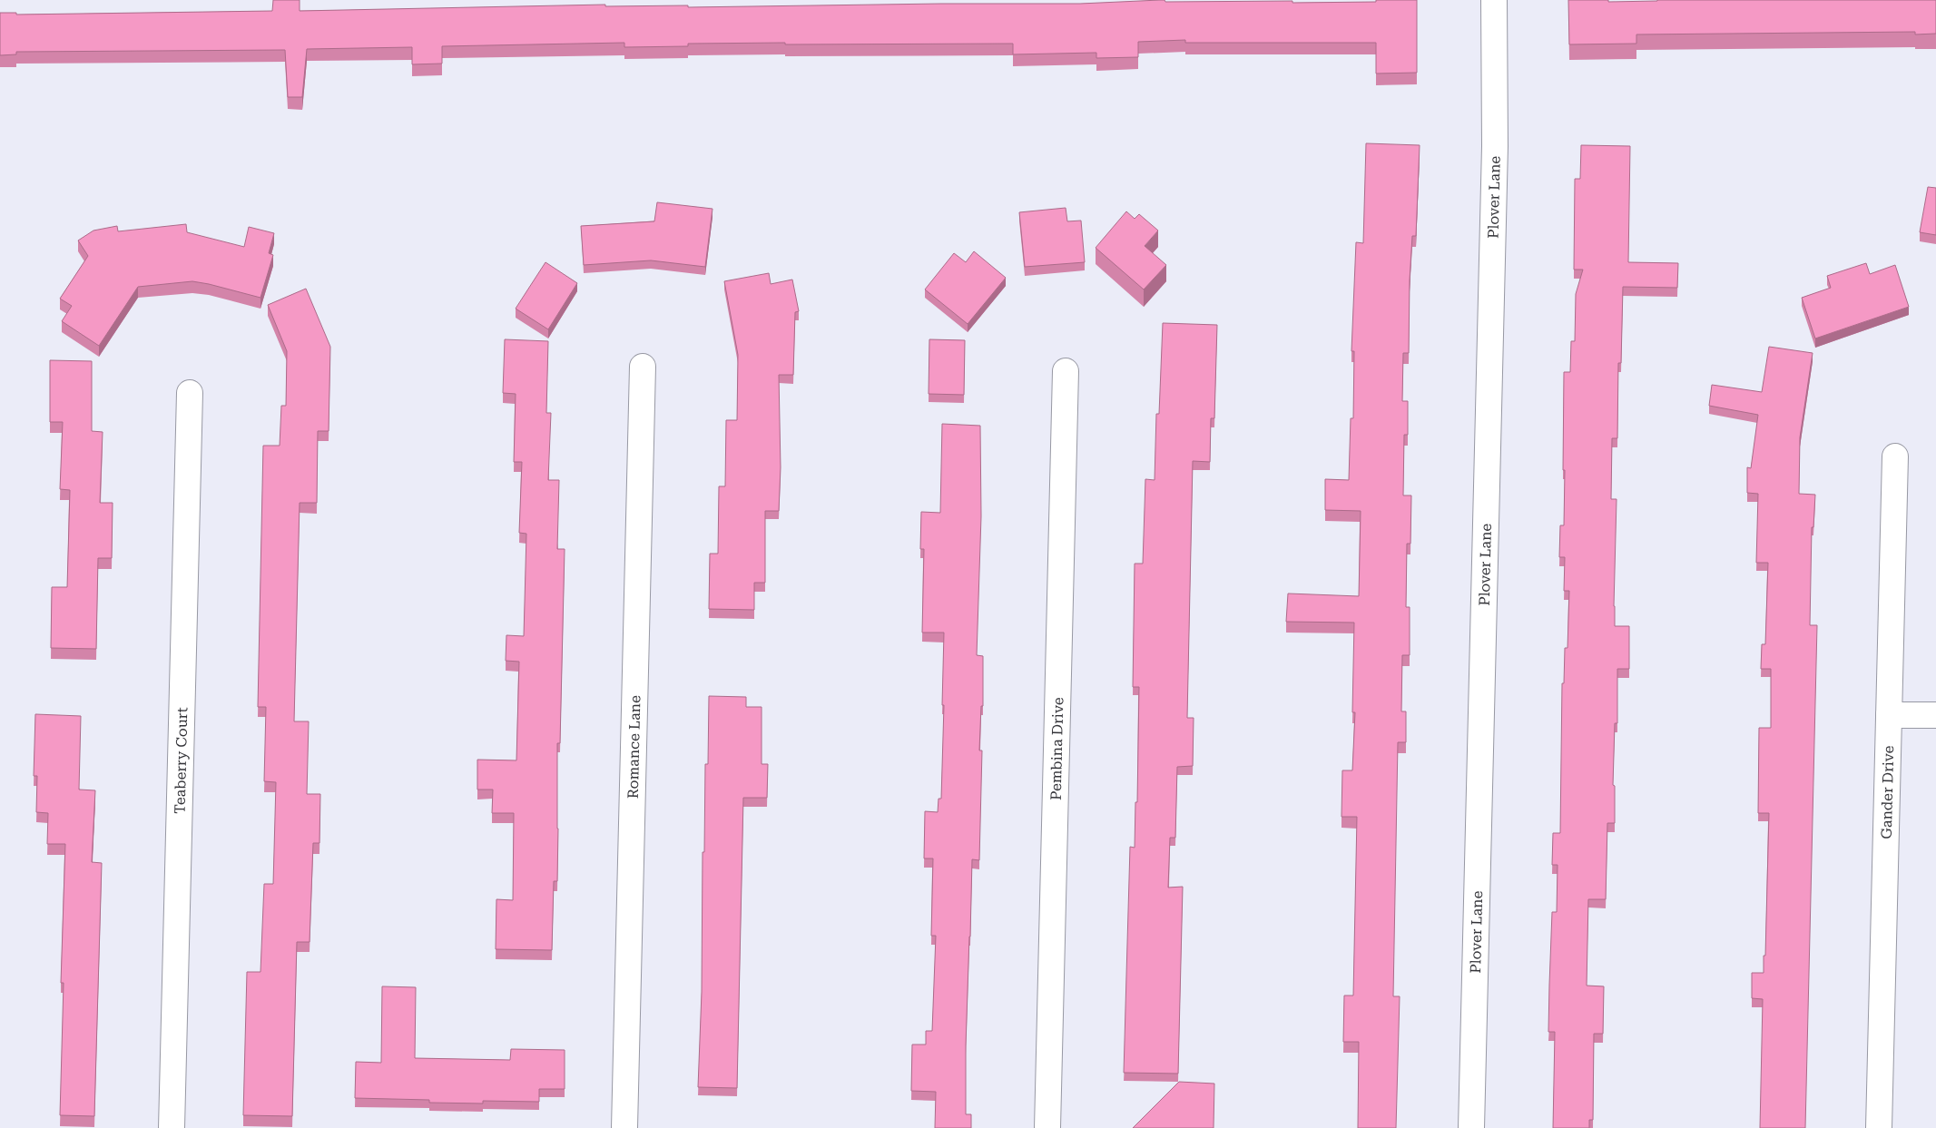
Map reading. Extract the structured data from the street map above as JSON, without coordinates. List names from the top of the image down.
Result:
{
  "streets": {
    "street": [
      "Plover Lane",
      "Romance Lane",
      "Pembina Drive",
      "Teaberry Court",
      "Gander Drive"
    ]
  }
}
